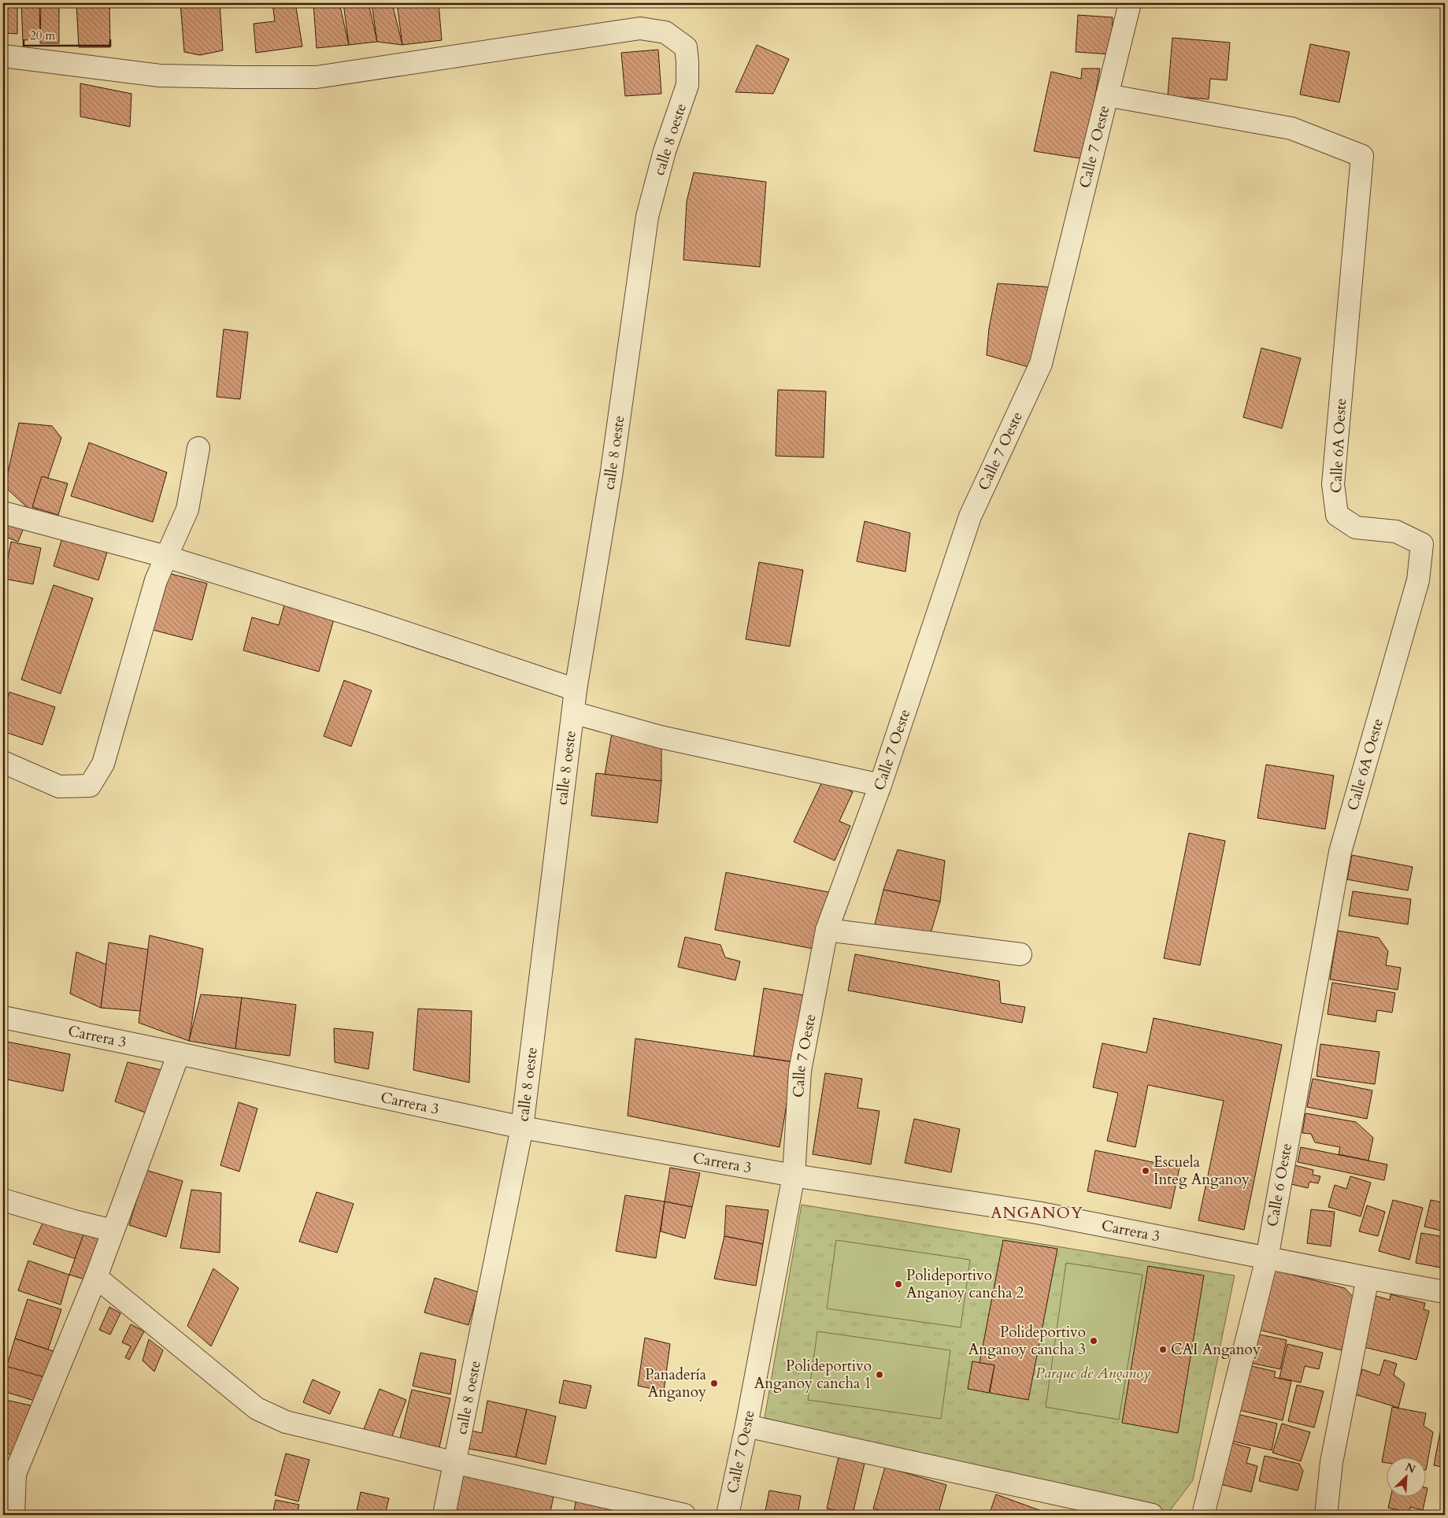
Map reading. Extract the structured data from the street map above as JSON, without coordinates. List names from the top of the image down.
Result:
{
  "streets": {
    "street": [
      "calle 8 oeste",
      "Calle 7 Oeste",
      "Calle 6A Oeste",
      "Carrera 3",
      "Calle 6 Oeste"
    ]
  },
  "crossings": [
    ["calle 8 oeste", "Carrera 3"],
    ["Calle 7 Oeste", "Calle 6A Oeste"],
    ["Calle 7 Oeste", "Carrera 3"],
    ["Calle 6A Oeste", "Calle 6 Oeste"],
    ["Carrera 3", "Calle 6 Oeste"]
  ],
  "districts": ["ANGANOY"],
  "parks": ["Parque de Anganoy"],
  "places": [
    "Escuela Integ Anganoy",
    "Polideportivo Anganoy cancha 2",
    "Polideportivo Anganoy cancha 3",
    "CAI Anganoy",
    "Polideportivo Anganoy cancha 1",
    "Panadería Anganoy"
  ],
  "scale_bar": "20 m",
  "north": "top right"
}
